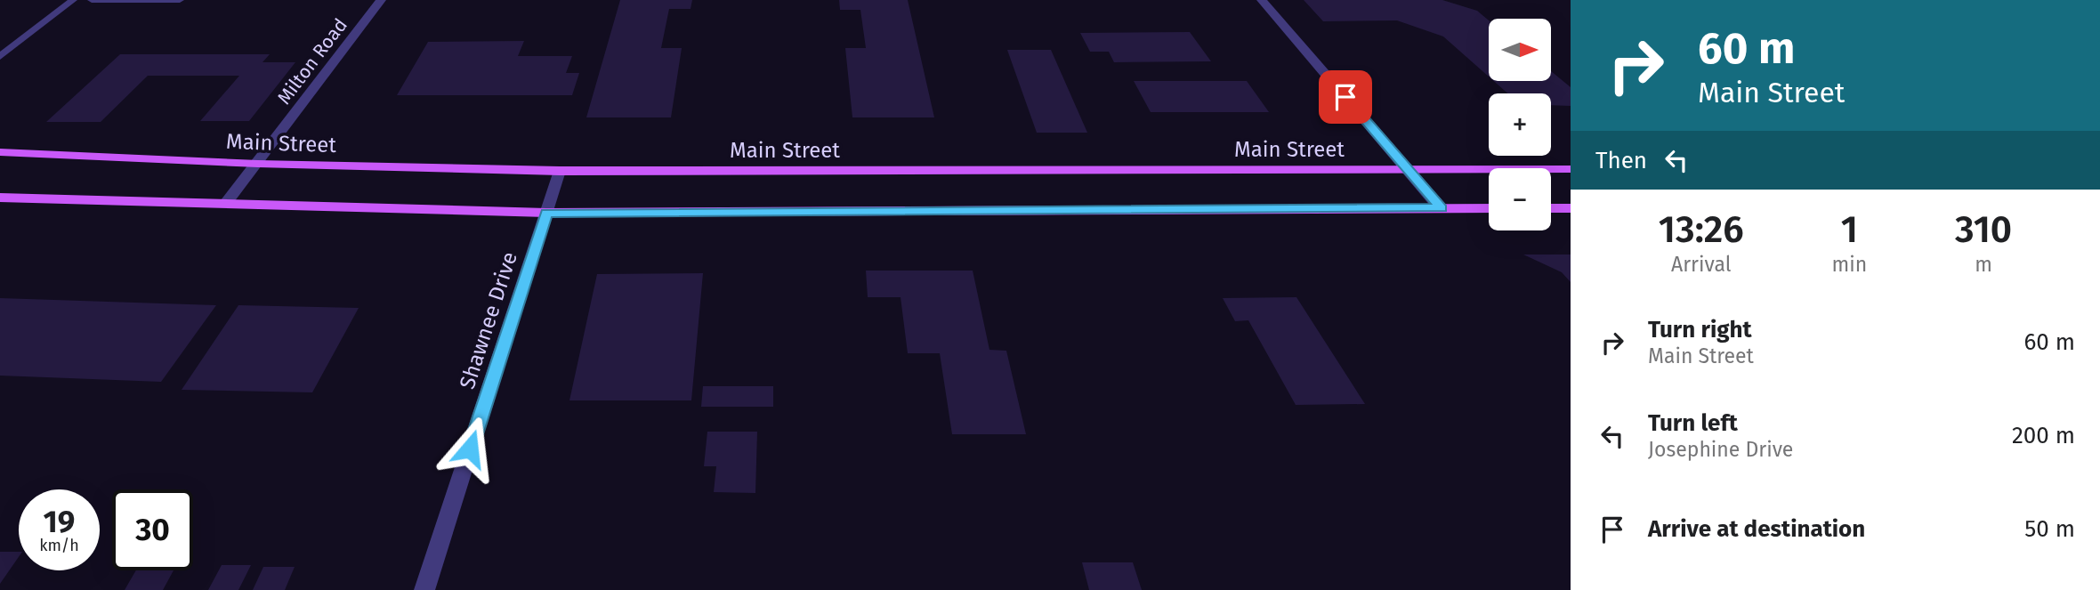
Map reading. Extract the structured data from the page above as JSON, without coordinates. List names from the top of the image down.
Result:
{
  "streets": {
    "main road": ["Main Street"],
    "street": ["Milton Road", "Shawnee Drive"]
  },
  "crossings": [
    ["Milton Road", "Main Street"],
    ["Main Street", "Shawnee Drive"]
  ],
  "north": "right",
  "page": {
    "turn": ["60 m", "Main Street"],
    "map_buttons": ["+", "−"],
    "then": "Then",
    "eta": [
      "13:26",
      "Arrival",
      "1",
      "min",
      "310",
      "m"
    ],
    "list": [
      {
        "name": "Turn right",
        "note": "Main Street",
        "value": "60 m"
      },
      {
        "name": "Turn left",
        "note": "Josephine Drive",
        "value": "200 m"
      },
      {
        "name": "Arrive at destination",
        "value": "50 m"
      }
    ],
    "speed": "19 km/h",
    "limit": "30"
  }
}
